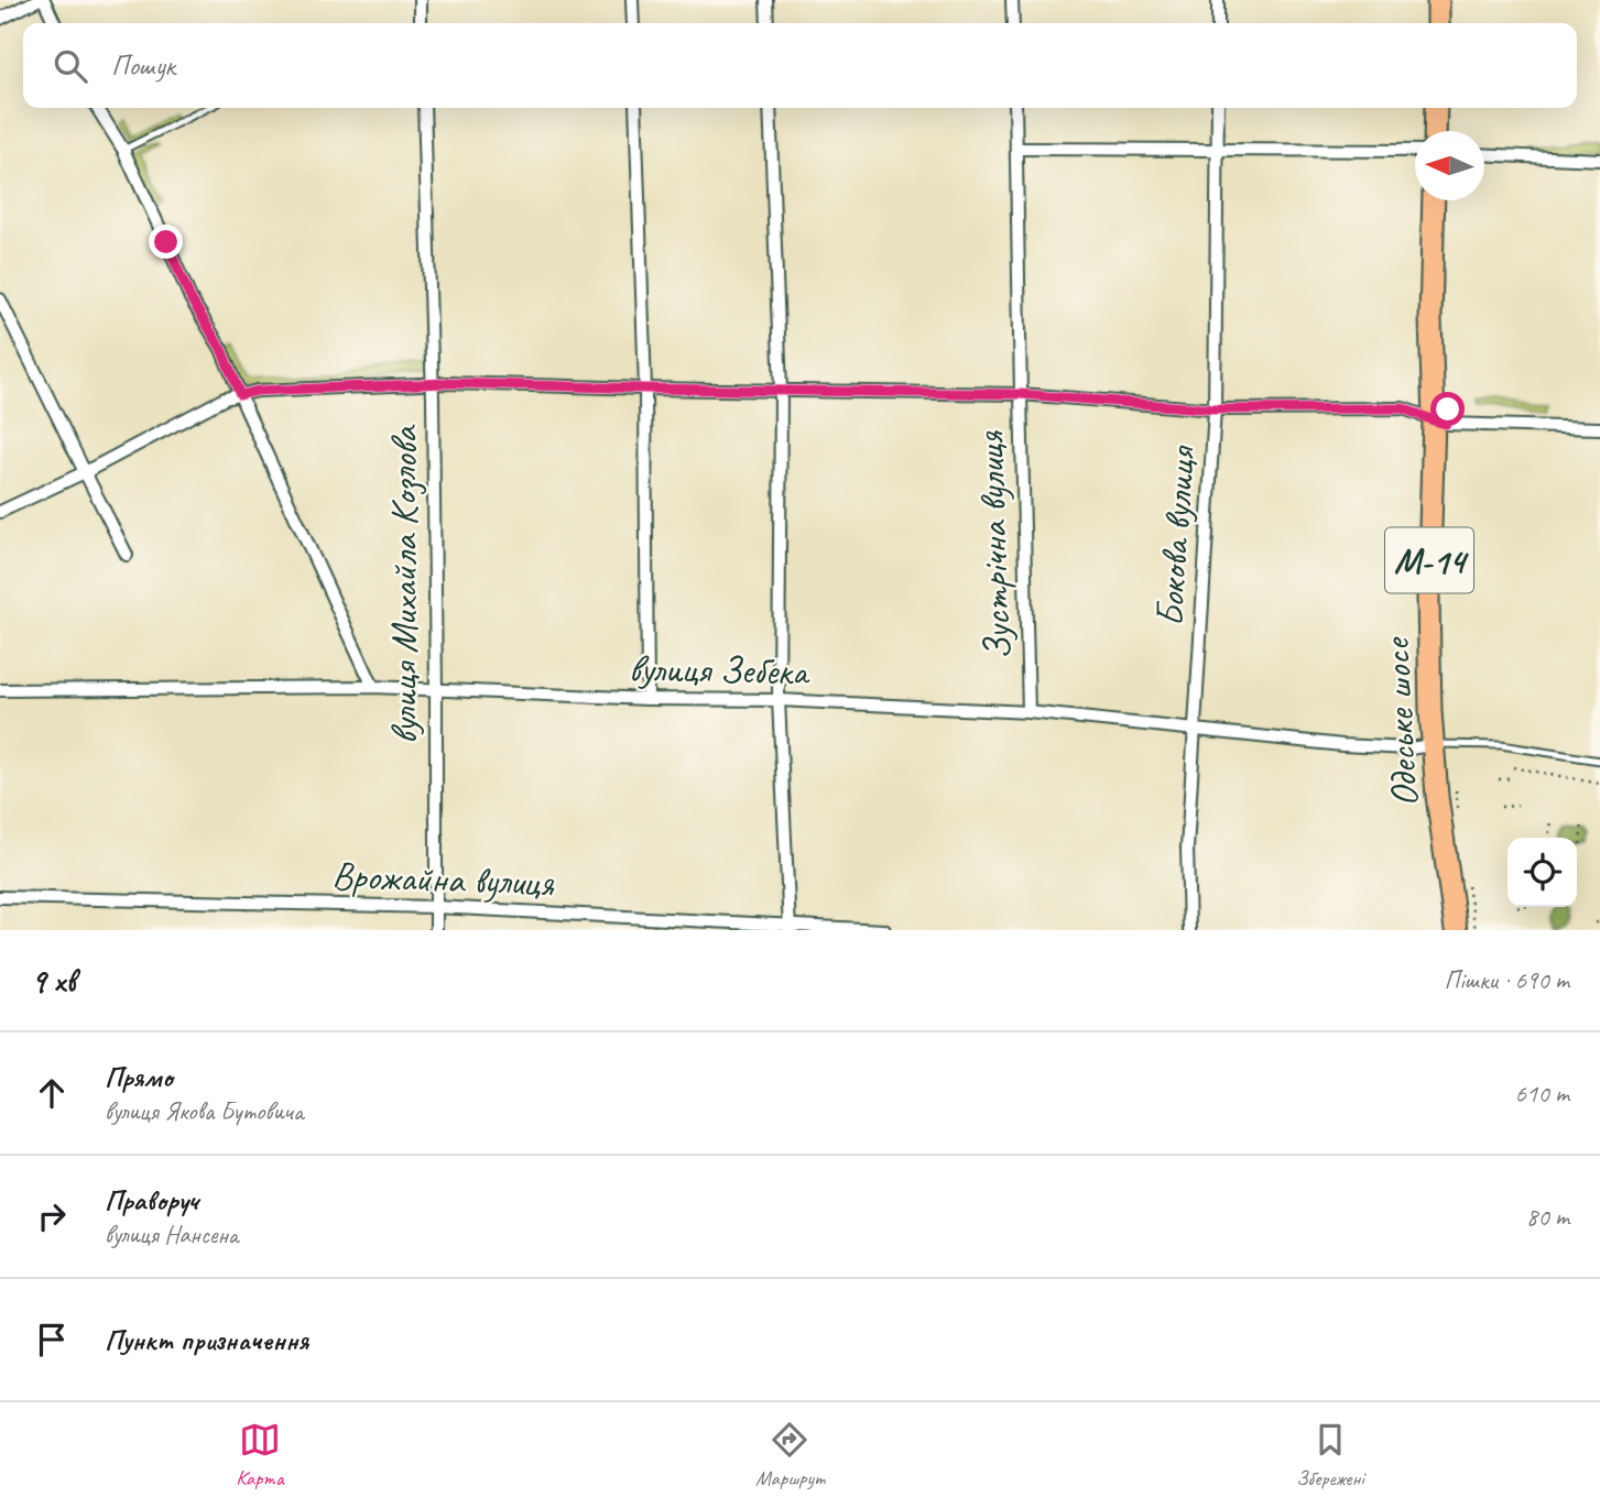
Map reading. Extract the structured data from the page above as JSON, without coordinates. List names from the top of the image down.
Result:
{
  "streets": {
    "highway": ["М-14", "Одеське шосе"],
    "street": [
      "Бокова вулиця",
      "Зустрічна вулиця",
      "вулиця Михайла Козлова",
      "вулиця Зебека",
      "Врожайна вулиця"
    ]
  },
  "crossings": [
    ["Бокова вулиця", "вулиця Зебека"],
    ["Зустрічна вулиця", "вулиця Зебека"],
    ["вулиця Михайла Козлова", "вулиця Зебека"],
    ["вулиця Михайла Козлова", "Врожайна вулиця"],
    ["вулиця Зебека", "Одеське шосе"]
  ],
  "north": "left",
  "page": {
    "search": "Пошук",
    "heading": ["9 хв", "Пішки · 690 m"],
    "list": [
      ["Прямо", "вулиця Якова Бутовича", "610 m"],
      ["Праворуч", "вулиця Нансена", "80 m"],
      "Пункт призначення"
    ],
    "nav": ["Карта", "Маршрут", "Збережені"]
  }
}
